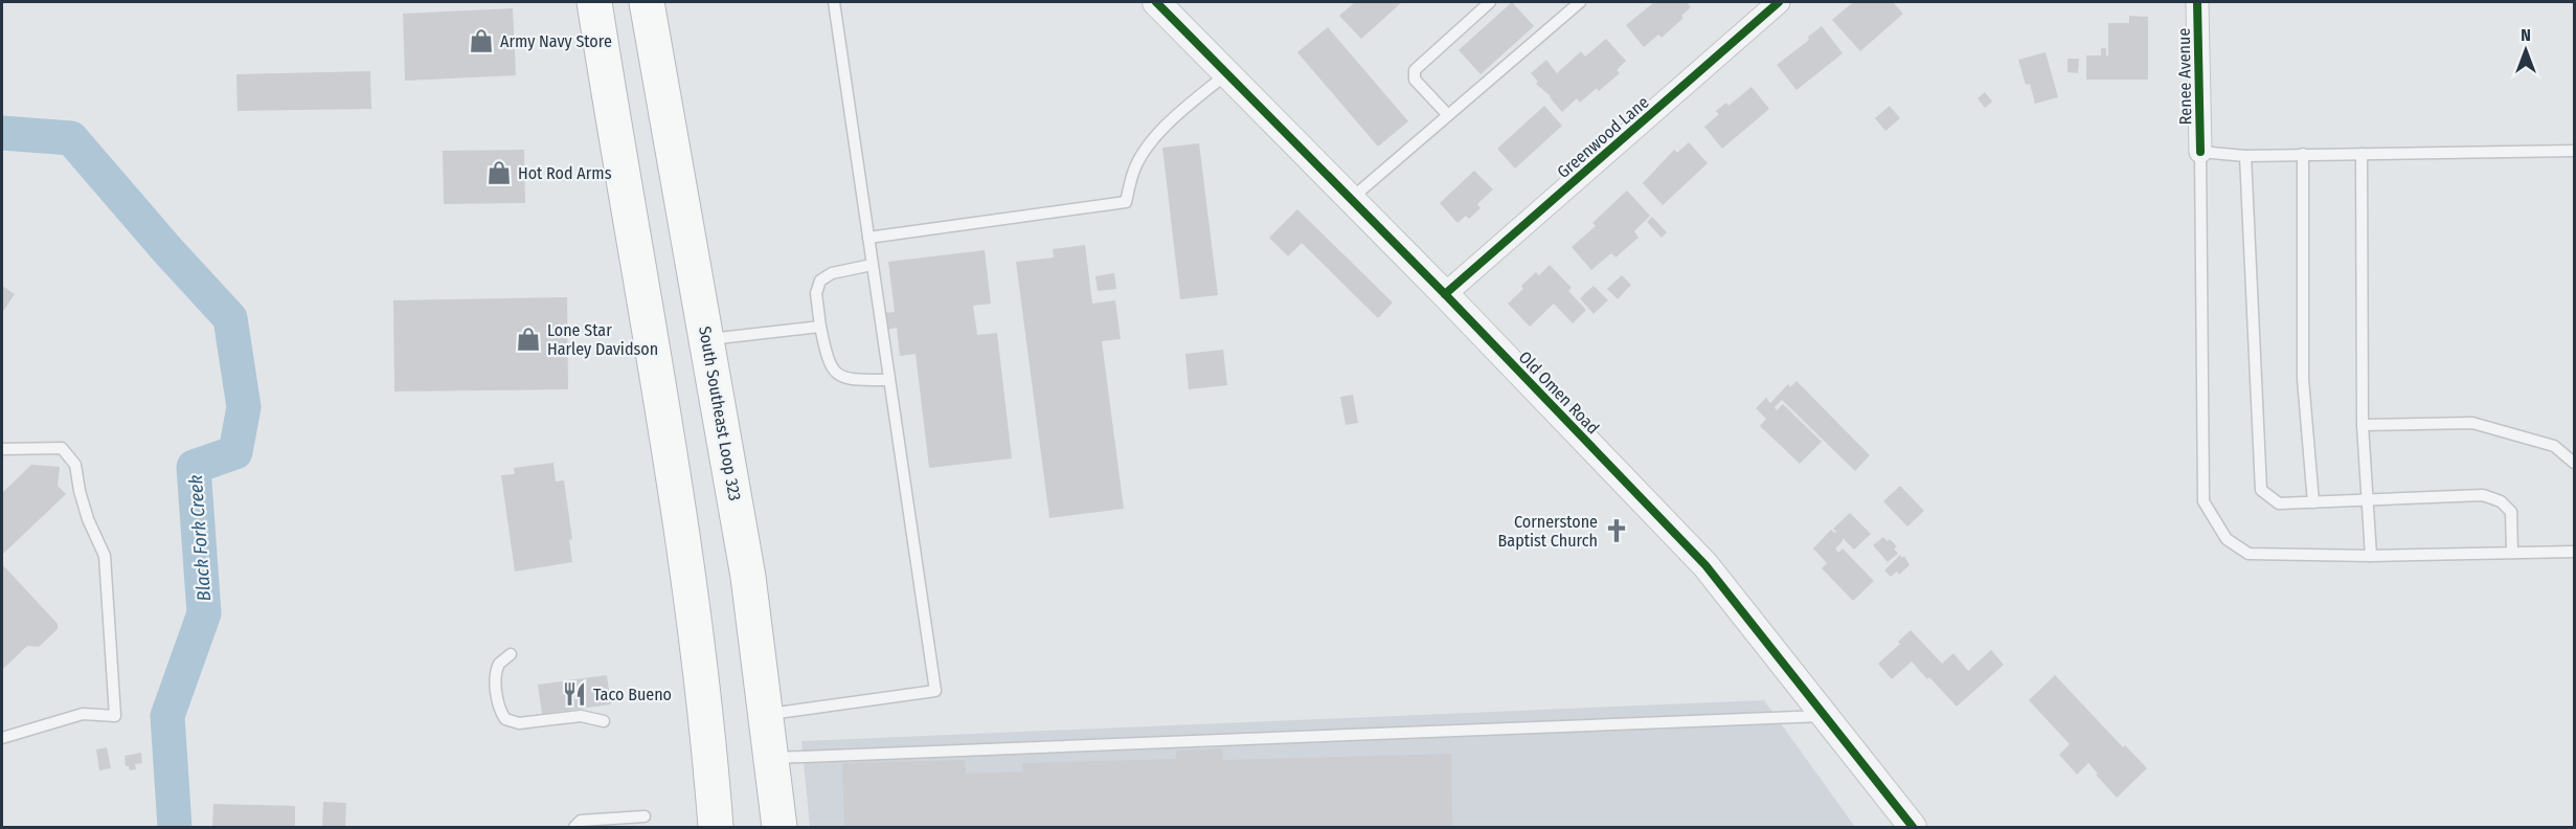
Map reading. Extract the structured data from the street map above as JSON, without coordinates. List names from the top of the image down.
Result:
{
  "streets": {
    "highway": ["South Southeast Loop 323"],
    "street": ["Renee Avenue", "Greenwood Lane", "Old Omen Road"]
  },
  "crossings": [
    ["Greenwood Lane", "Old Omen Road"]
  ],
  "water": ["Black Fork Creek"],
  "places": {
    "shop": ["Army Navy Store", "Hot Rod Arms", "Lone Star Harley Davidson"],
    "church": ["Cornerstone Baptist Church"],
    "restaurant": ["Taco Bueno"]
  },
  "north": "top"
}
